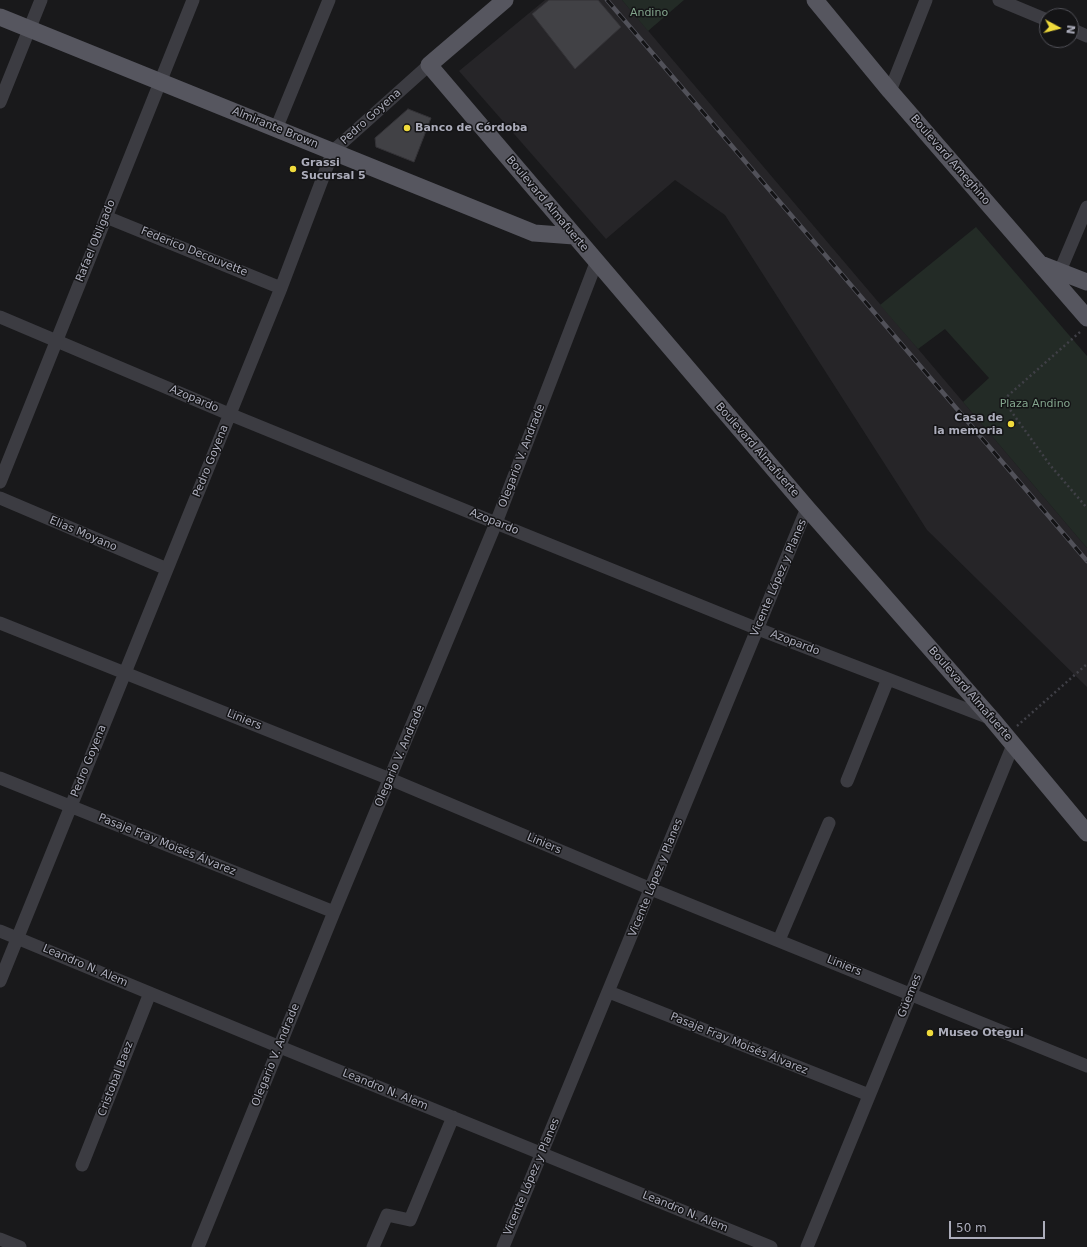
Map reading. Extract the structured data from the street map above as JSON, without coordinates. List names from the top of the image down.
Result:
{
  "streets": {
    "main road": [
      "Pedro Goyena",
      "Almirante Brown",
      "Boulevard Ameghino",
      "Boulevard Almafuerte"
    ],
    "street": [
      "Rafael Obligado",
      "Federico Decouvette",
      "Azopardo",
      "Olegario V. Andrade",
      "Elias Moyano",
      "Vicente López y Planes",
      "Liniers",
      "Pasaje Fray Moisés Álvarez",
      "Leandro N. Alem",
      "Güemes",
      "Cristobal Baez"
    ]
  },
  "crossings": [
    ["Pedro Goyena", "Almirante Brown"],
    ["Pedro Goyena", "Boulevard Almafuerte"],
    ["Pedro Goyena", "Federico Decouvette"],
    ["Pedro Goyena", "Azopardo"],
    ["Pedro Goyena", "Elias Moyano"],
    ["Pedro Goyena", "Liniers"],
    ["Pedro Goyena", "Pasaje Fray Moisés Álvarez"],
    ["Pedro Goyena", "Leandro N. Alem"],
    ["Almirante Brown", "Boulevard Almafuerte"],
    ["Almirante Brown", "Rafael Obligado"],
    ["Boulevard Almafuerte", "Azopardo"],
    ["Boulevard Almafuerte", "Olegario V. Andrade"],
    ["Boulevard Almafuerte", "Vicente López y Planes"],
    ["Boulevard Almafuerte", "Güemes"],
    ["Rafael Obligado", "Federico Decouvette"],
    ["Rafael Obligado", "Azopardo"],
    ["Azopardo", "Olegario V. Andrade"],
    ["Azopardo", "Vicente López y Planes"],
    ["Olegario V. Andrade", "Liniers"],
    ["Olegario V. Andrade", "Pasaje Fray Moisés Álvarez"],
    ["Olegario V. Andrade", "Leandro N. Alem"],
    ["Vicente López y Planes", "Liniers"],
    ["Vicente López y Planes", "Pasaje Fray Moisés Álvarez"],
    ["Vicente López y Planes", "Leandro N. Alem"],
    ["Liniers", "Güemes"],
    ["Pasaje Fray Moisés Álvarez", "Güemes"],
    ["Leandro N. Alem", "Cristobal Baez"]
  ],
  "parks": ["Andino", "Plaza Andino"],
  "places": [
    "Banco de Córdoba",
    "Grassi Sucursal 5",
    "Casa de la memoria",
    "Museo Otegui"
  ],
  "scale_bar": "50 m",
  "north": "right"
}
